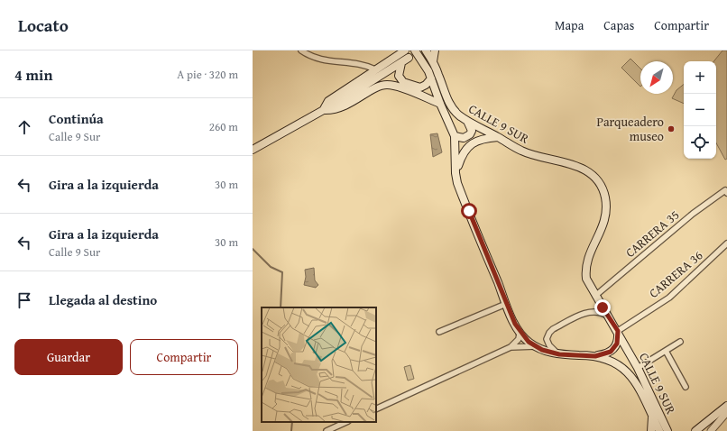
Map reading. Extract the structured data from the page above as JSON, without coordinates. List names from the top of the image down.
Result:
{
  "streets": {
    "main road": ["CALLE 9 SUR"],
    "street": ["CARRERA 35", "CARRERA 36"]
  },
  "crossings": [
    ["CALLE 9 SUR", "CARRERA 35"],
    ["CALLE 9 SUR", "CARRERA 36"]
  ],
  "places": ["Parqueadero museo"],
  "north": "bottom left",
  "page": {
    "header": "Locato",
    "nav": ["Mapa", "Capas", "Compartir"],
    "heading": ["4 min", "A pie · 320 m"],
    "map_buttons": ["+", "−"],
    "list": [
      ["Continúa", "Calle 9 Sur", "260 m"],
      ["Gira a la izquierda", "30 m"],
      ["Gira a la izquierda", "Calle 9 Sur", "30 m"],
      "Llegada al destino"
    ],
    "buttons": ["Guardar", "Compartir"]
  }
}
